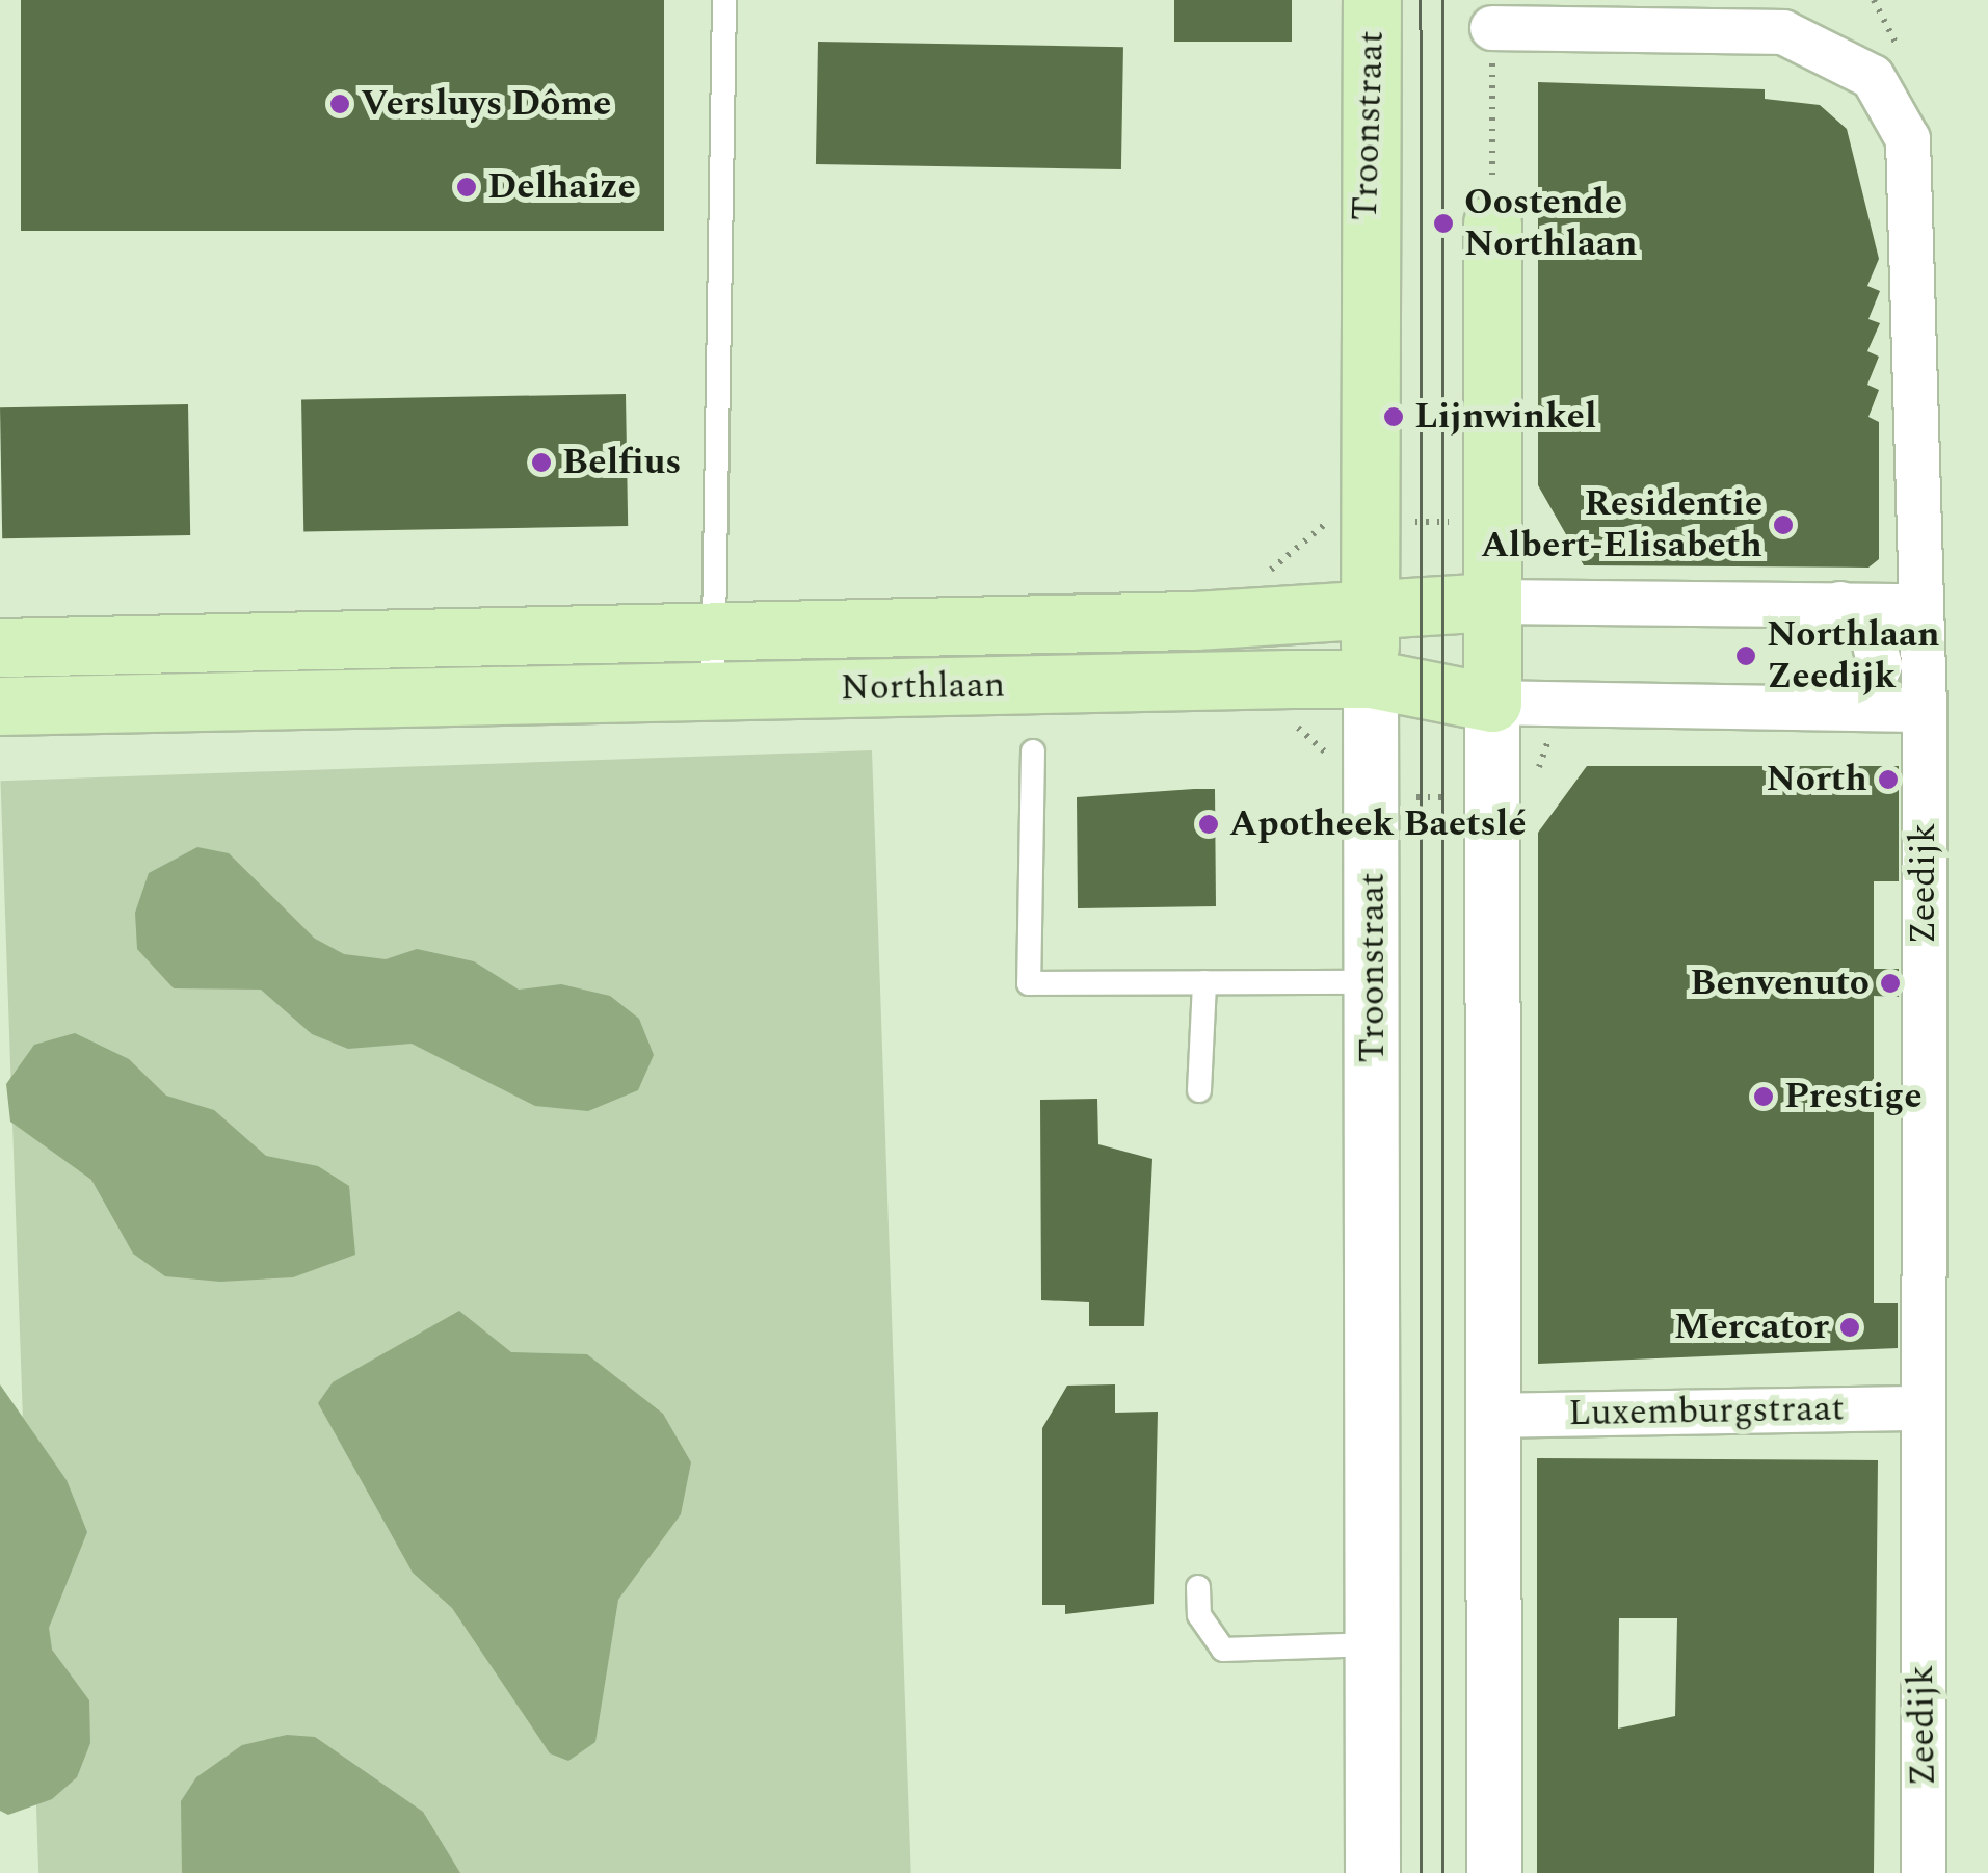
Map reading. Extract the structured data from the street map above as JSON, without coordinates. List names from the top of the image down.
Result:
{
  "streets": {
    "main road": ["Troonstraat", "Northlaan"],
    "street": ["Zeedijk", "Luxemburgstraat"]
  },
  "crossings": [
    ["Troonstraat", "Northlaan"],
    ["Northlaan", "Zeedijk"],
    ["Zeedijk", "Luxemburgstraat"]
  ],
  "places": [
    "Versluys Dôme",
    "Delhaize",
    "Oostende Northlaan",
    "Lijnwinkel",
    "Belfius",
    "Residentie Albert-Elisabeth",
    "Northlaan Zeedijk",
    "North",
    "Apotheek Baetslé",
    "Benvenuto",
    "Prestige",
    "Mercator"
  ]
}
